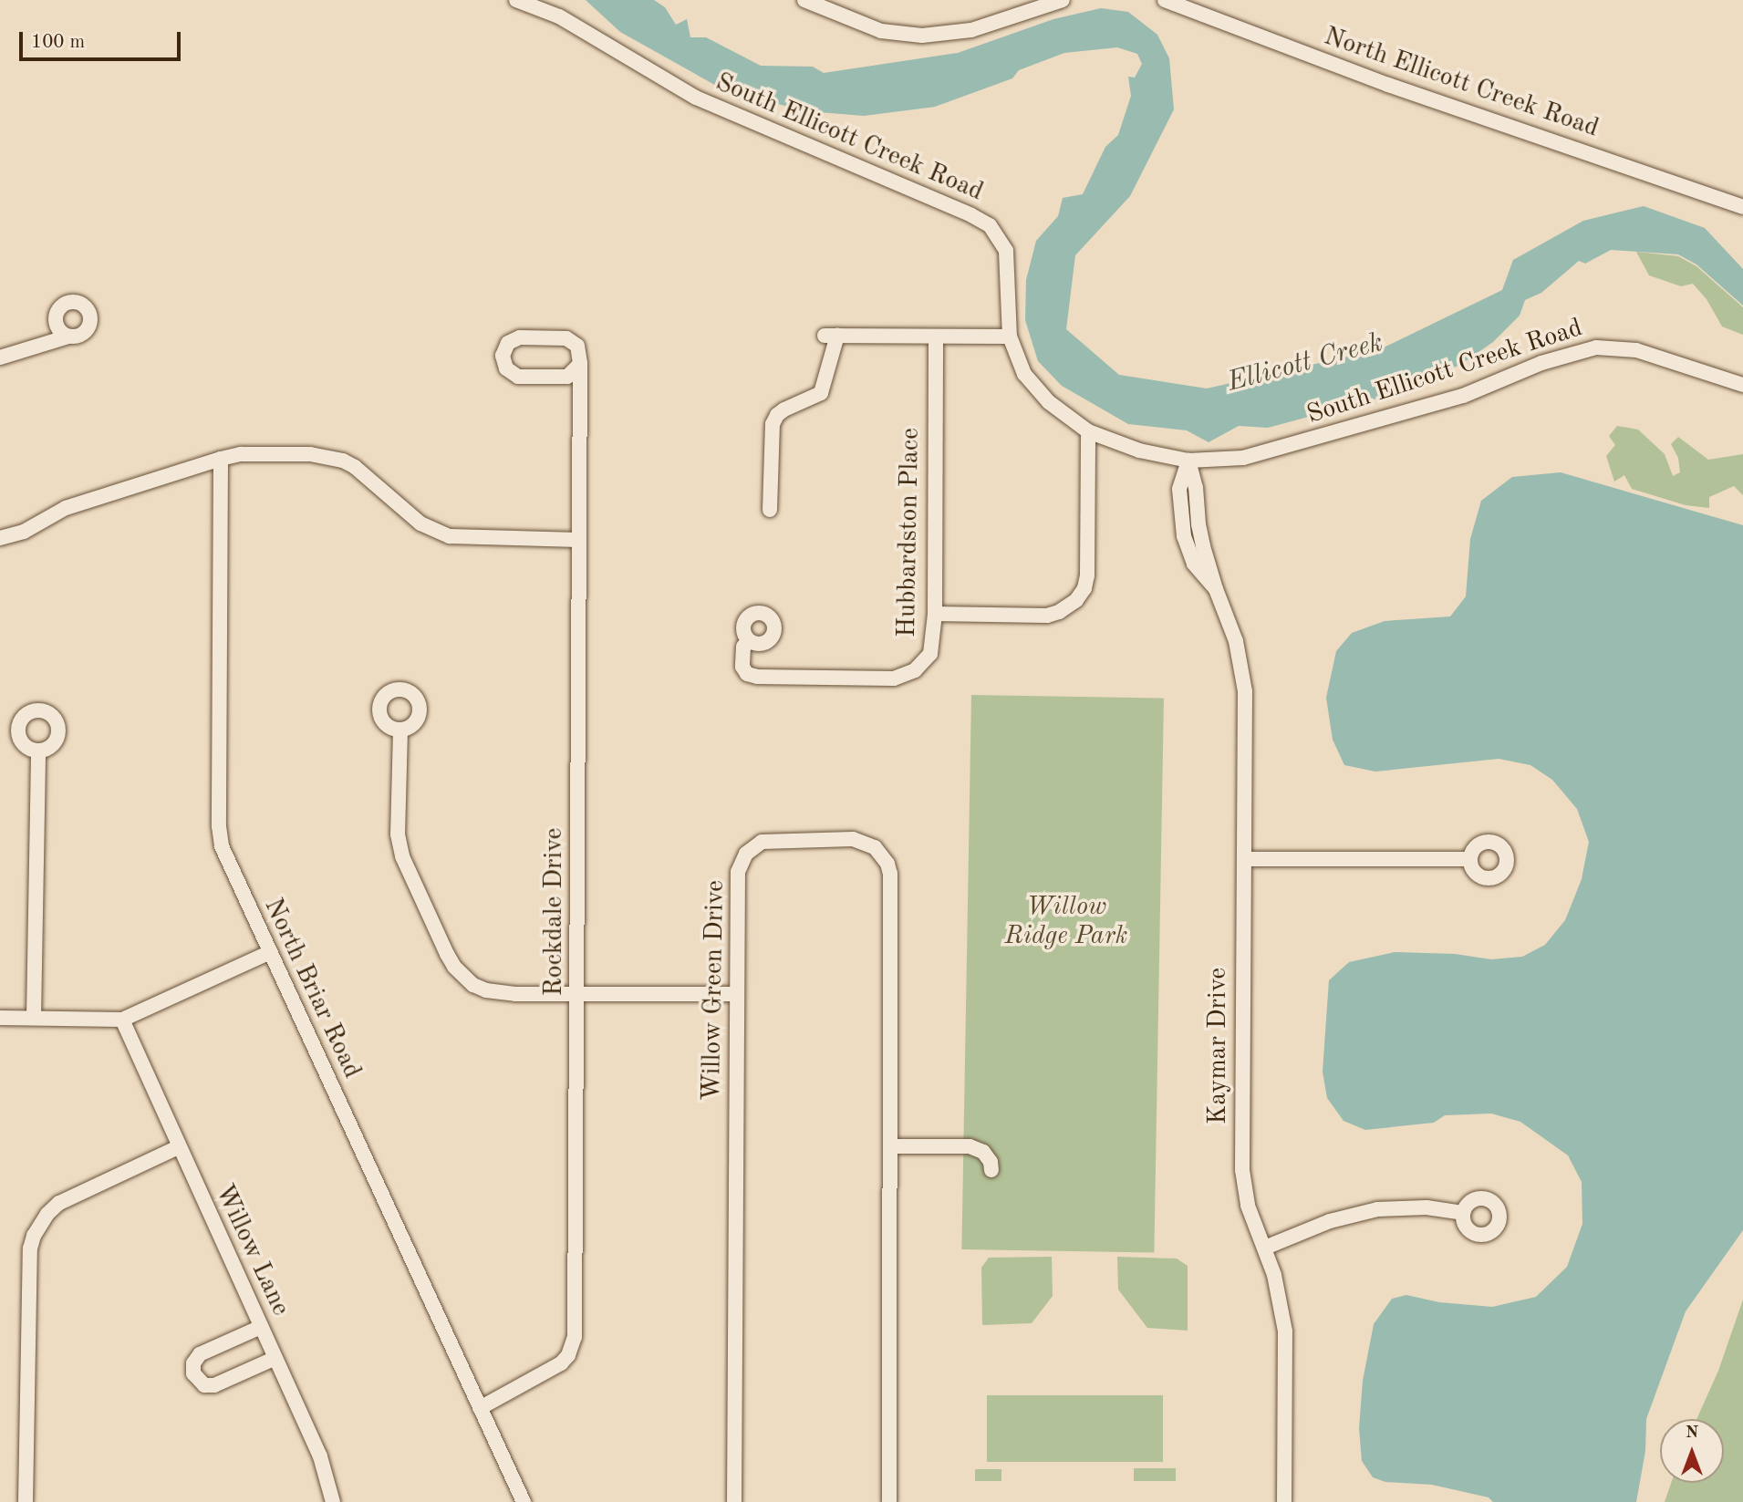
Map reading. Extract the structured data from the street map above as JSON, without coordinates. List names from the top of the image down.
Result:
{
  "streets": {
    "street": [
      "North Ellicott Creek Road",
      "South Ellicott Creek Road",
      "Hubbardston Place",
      "Rockdale Drive",
      "North Briar Road",
      "Willow Green Drive",
      "Kaymar Drive",
      "Willow Lane"
    ]
  },
  "crossings": [
    ["South Ellicott Creek Road", "Kaymar Drive"],
    ["Rockdale Drive", "North Briar Road"]
  ],
  "water": ["Ellicott Creek"],
  "parks": ["Willow Ridge Park"],
  "scale_bar": "100 m",
  "north": "top"
}
